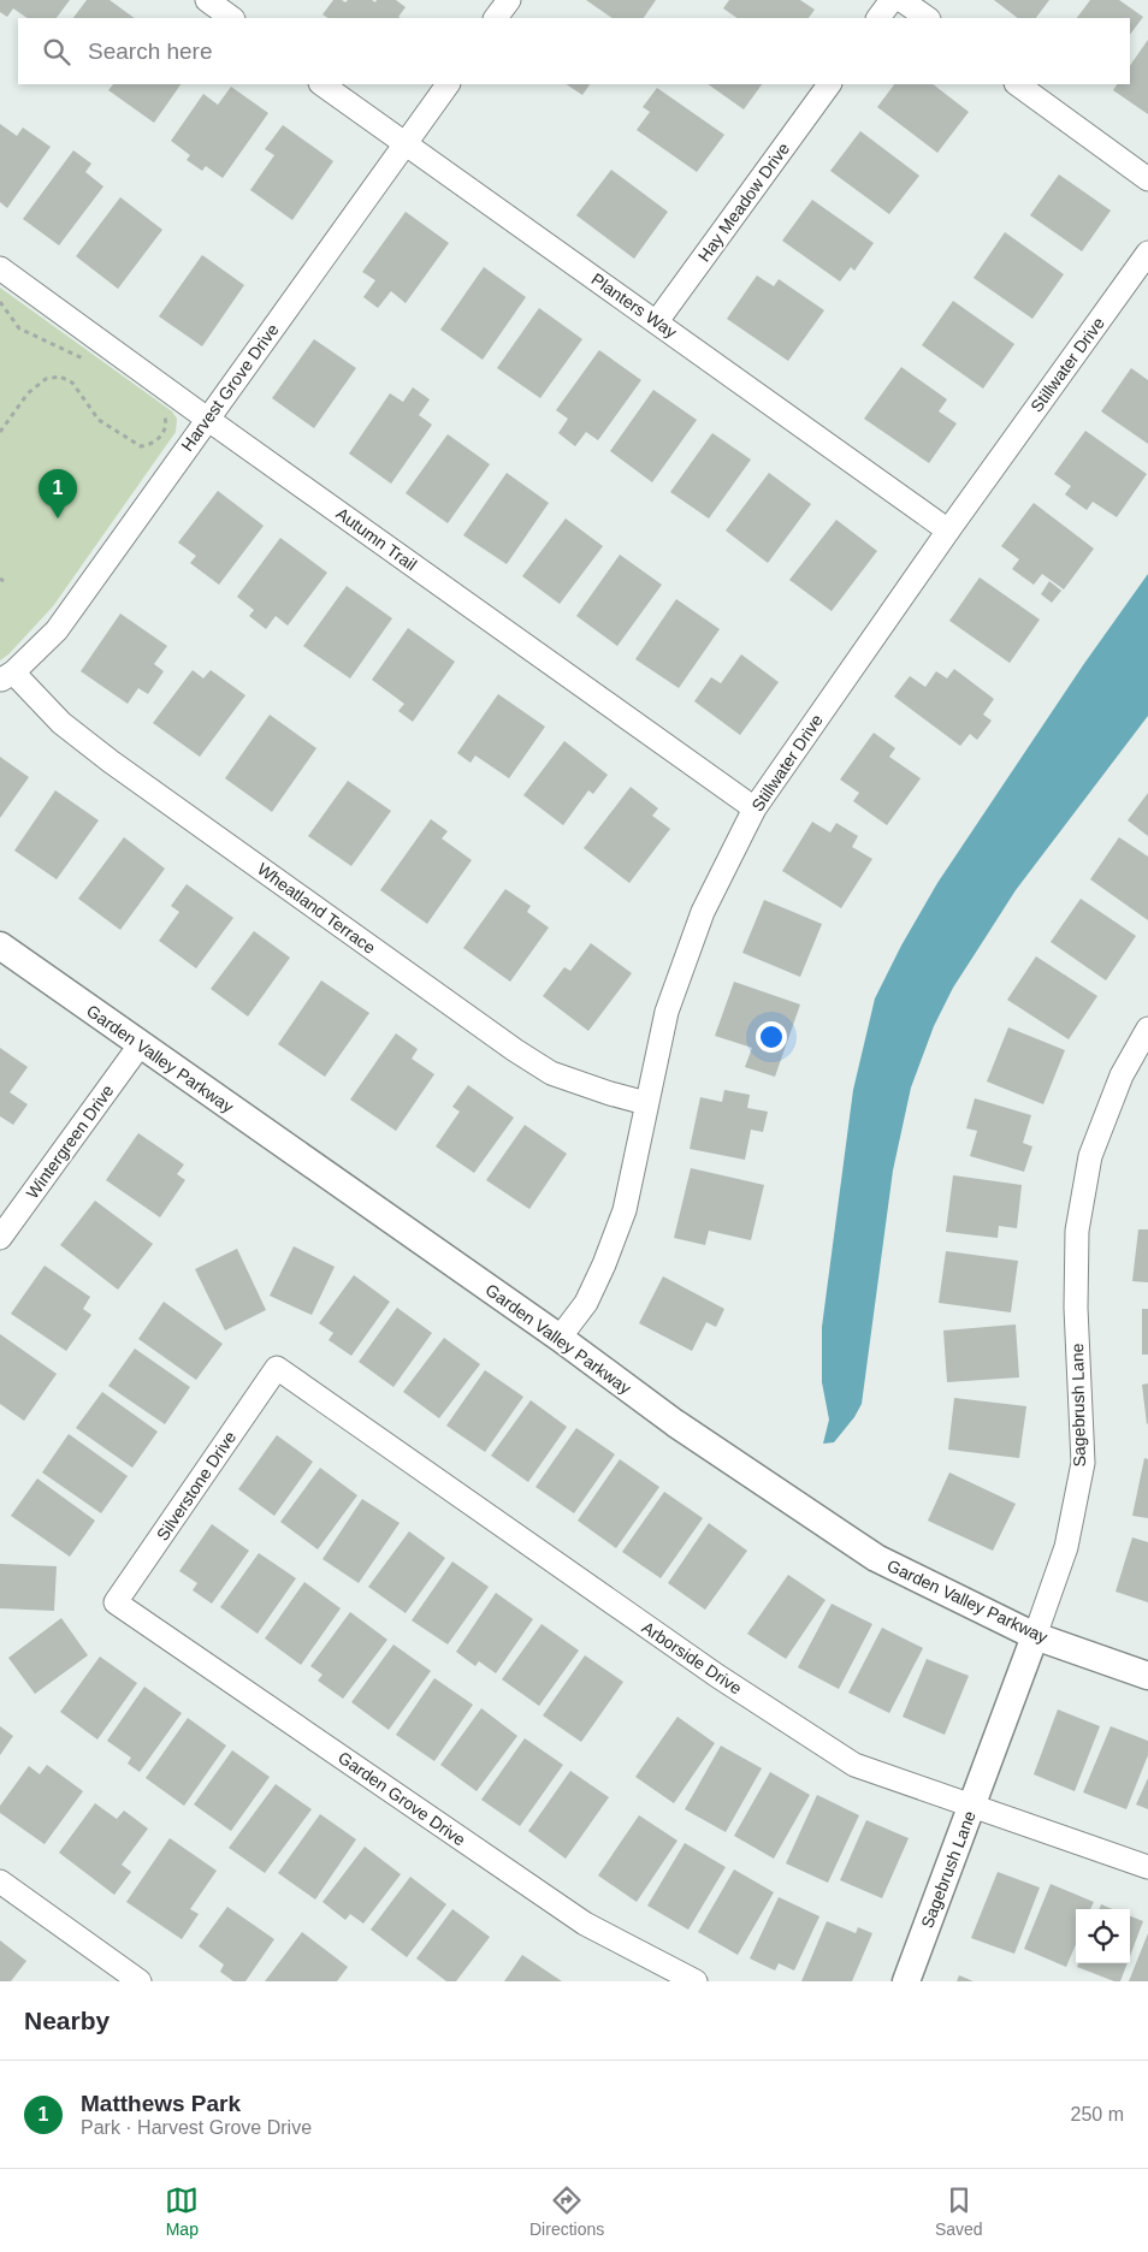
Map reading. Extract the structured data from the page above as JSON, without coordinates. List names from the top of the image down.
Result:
{
  "streets": {
    "street": [
      "Hay Meadow Drive",
      "Planters Way",
      "Stillwater Drive",
      "Harvest Grove Drive",
      "Autumn Trail",
      "Wheatland Terrace",
      "Garden Valley Parkway",
      "Wintergreen Drive",
      "Sagebrush Lane",
      "Silverstone Drive",
      "Arborside Drive",
      "Garden Grove Drive"
    ]
  },
  "crossings": [
    ["Hay Meadow Drive", "Planters Way"],
    ["Planters Way", "Stillwater Drive"],
    ["Planters Way", "Harvest Grove Drive"],
    ["Stillwater Drive", "Autumn Trail"],
    ["Stillwater Drive", "Wheatland Terrace"],
    ["Stillwater Drive", "Garden Valley Parkway"],
    ["Harvest Grove Drive", "Autumn Trail"],
    ["Harvest Grove Drive", "Wheatland Terrace"],
    ["Garden Valley Parkway", "Wintergreen Drive"],
    ["Garden Valley Parkway", "Sagebrush Lane"],
    ["Sagebrush Lane", "Arborside Drive"],
    ["Silverstone Drive", "Arborside Drive"],
    ["Silverstone Drive", "Garden Grove Drive"]
  ],
  "page": {
    "search": "Search here",
    "pins": "1",
    "heading": "Nearby",
    "list": [
      {
        "mark": "1",
        "name": "Matthews Park",
        "note": "Park · Harvest Grove Drive",
        "value": "250 m"
      }
    ],
    "nav": ["Map", "Directions", "Saved"]
  }
}
